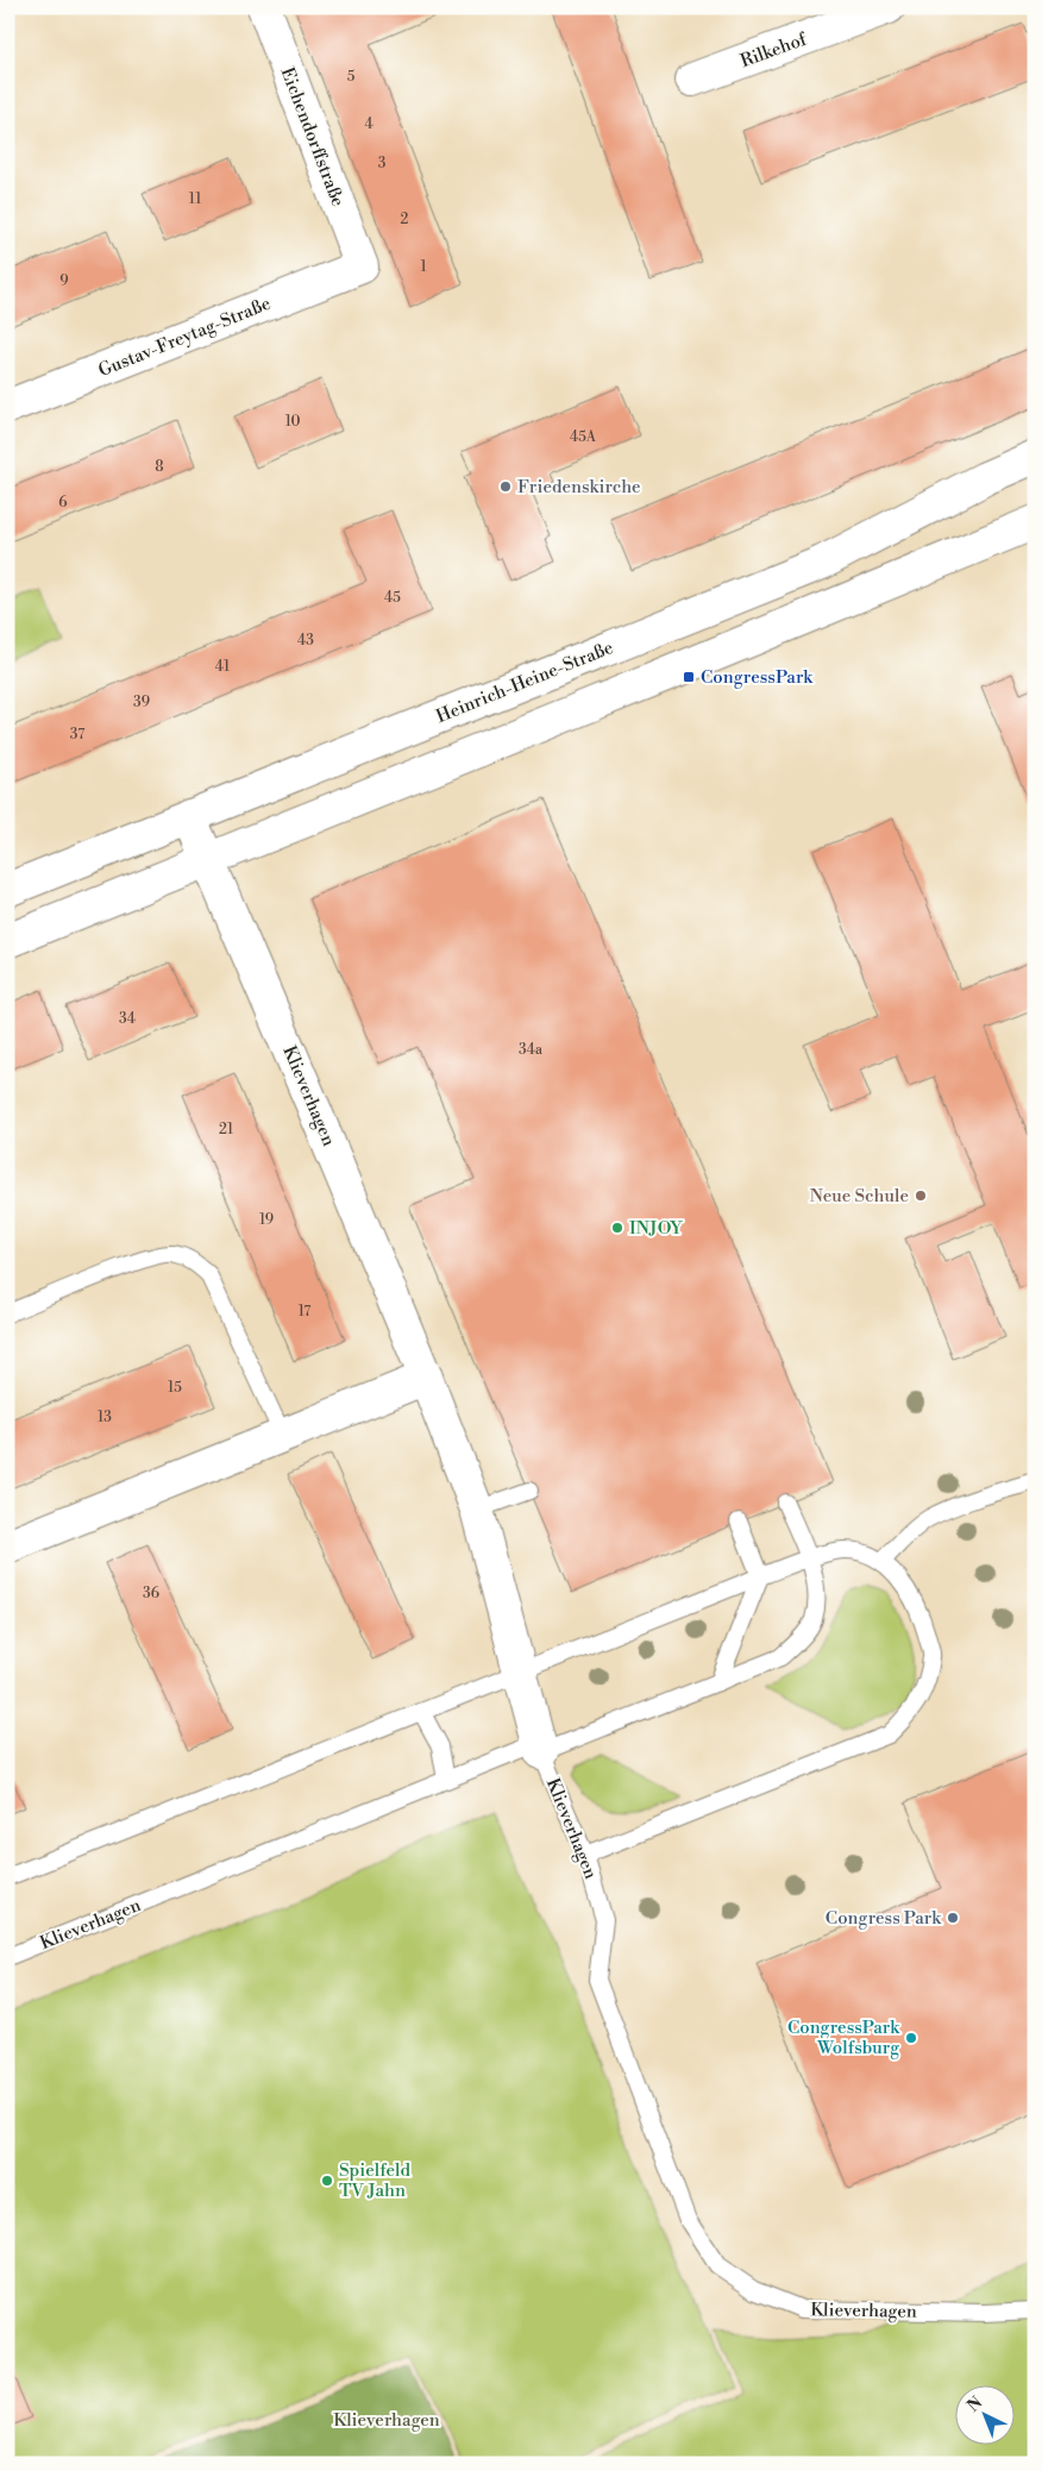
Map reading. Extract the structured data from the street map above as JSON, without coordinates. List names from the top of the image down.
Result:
{
  "streets": {
    "street": [
      "Rilkehof",
      "Eichendorffstraße",
      "Gustav-Freytag-Straße",
      "Heinrich-Heine-Straße",
      "Klieverhagen"
    ]
  },
  "crossings": [
    ["Eichendorffstraße", "Gustav-Freytag-Straße"],
    ["Heinrich-Heine-Straße", "Klieverhagen"]
  ],
  "parks": ["Klieverhagen"],
  "places": {
    "other": [
      "Friedenskirche",
      "Neue Schule",
      "INJOY",
      "Congress Park",
      "CongressPark Wolfsburg",
      "Spielfeld TV Jahn"
    ],
    "transit": ["CongressPark"]
  },
  "house_numbers": [
    "5",
    "4",
    "3",
    "11",
    "2",
    "1",
    "9",
    "10",
    "45A",
    "8",
    "6",
    "45",
    "43",
    "41",
    "39",
    "37",
    "34",
    "34a",
    "21",
    "19",
    "17",
    "15",
    "13",
    "36"
  ],
  "north": "top left"
}
